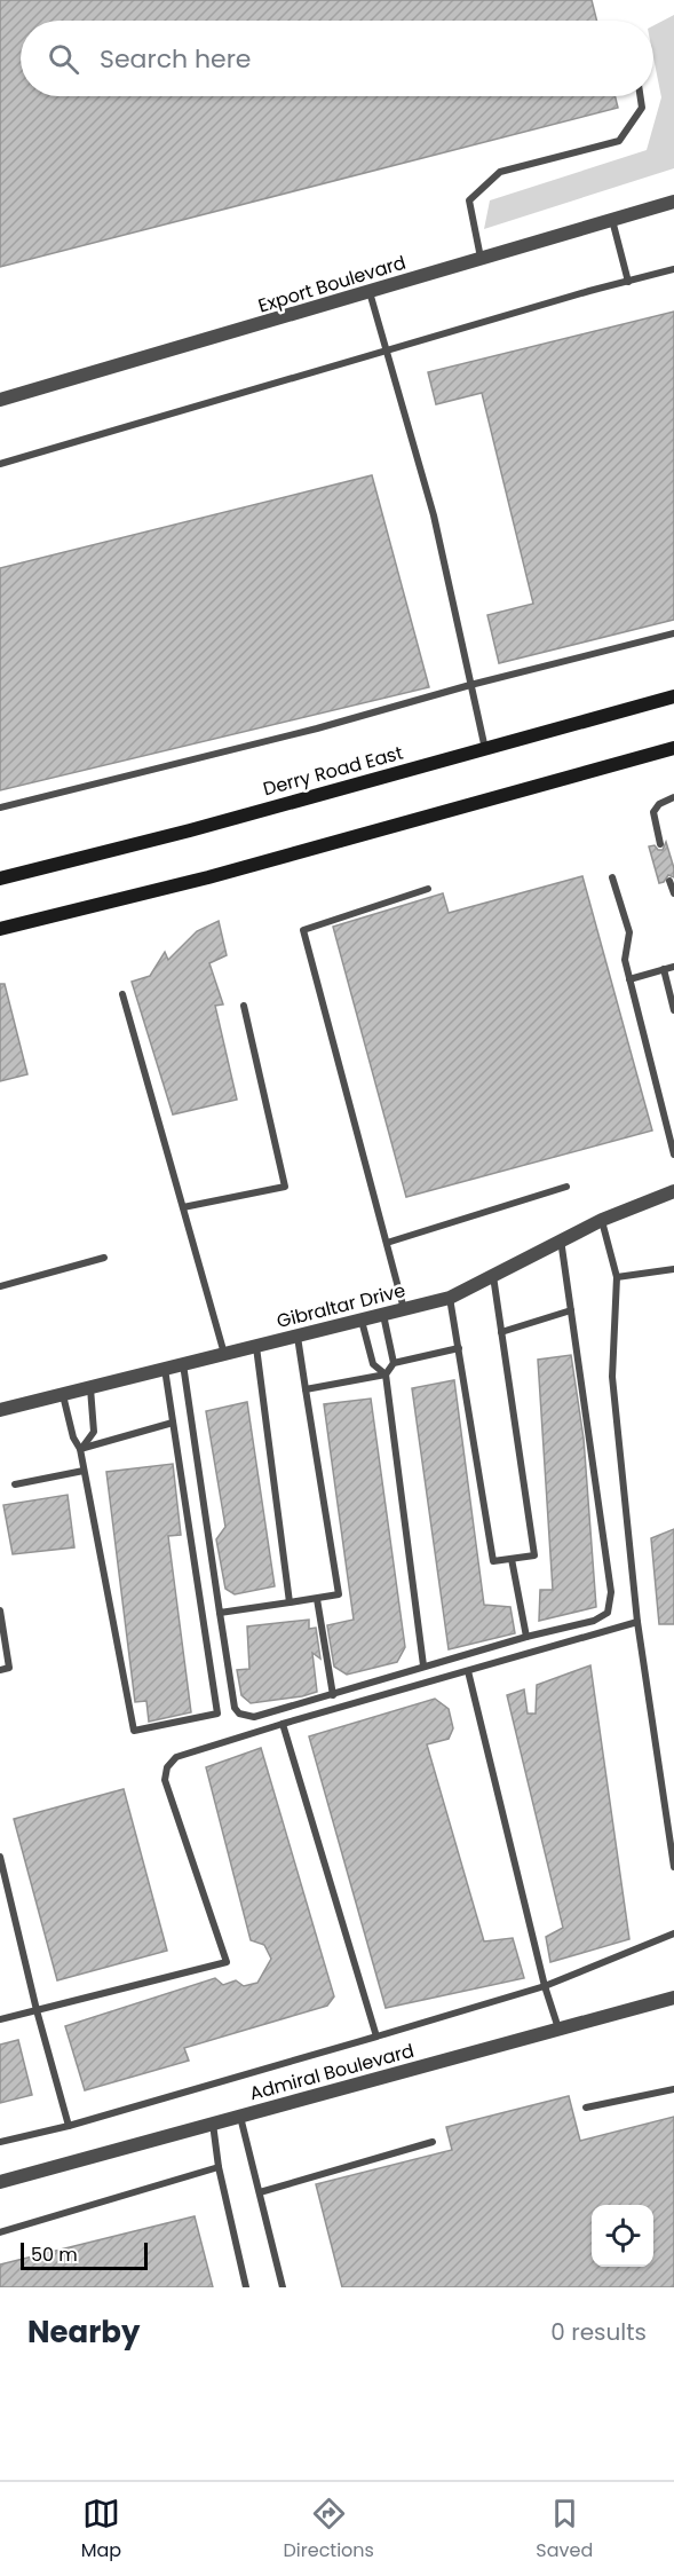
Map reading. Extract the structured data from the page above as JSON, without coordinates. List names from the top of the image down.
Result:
{
  "streets": {
    "main road": ["Derry Road East"],
    "street": ["Export Boulevard", "Gibraltar Drive", "Admiral Boulevard"]
  },
  "scale_bar": "50 m",
  "page": {
    "search": "Search here",
    "scale": "50 m",
    "heading": ["Nearby", "0 results"],
    "nav": ["Map", "Directions", "Saved"]
  }
}
